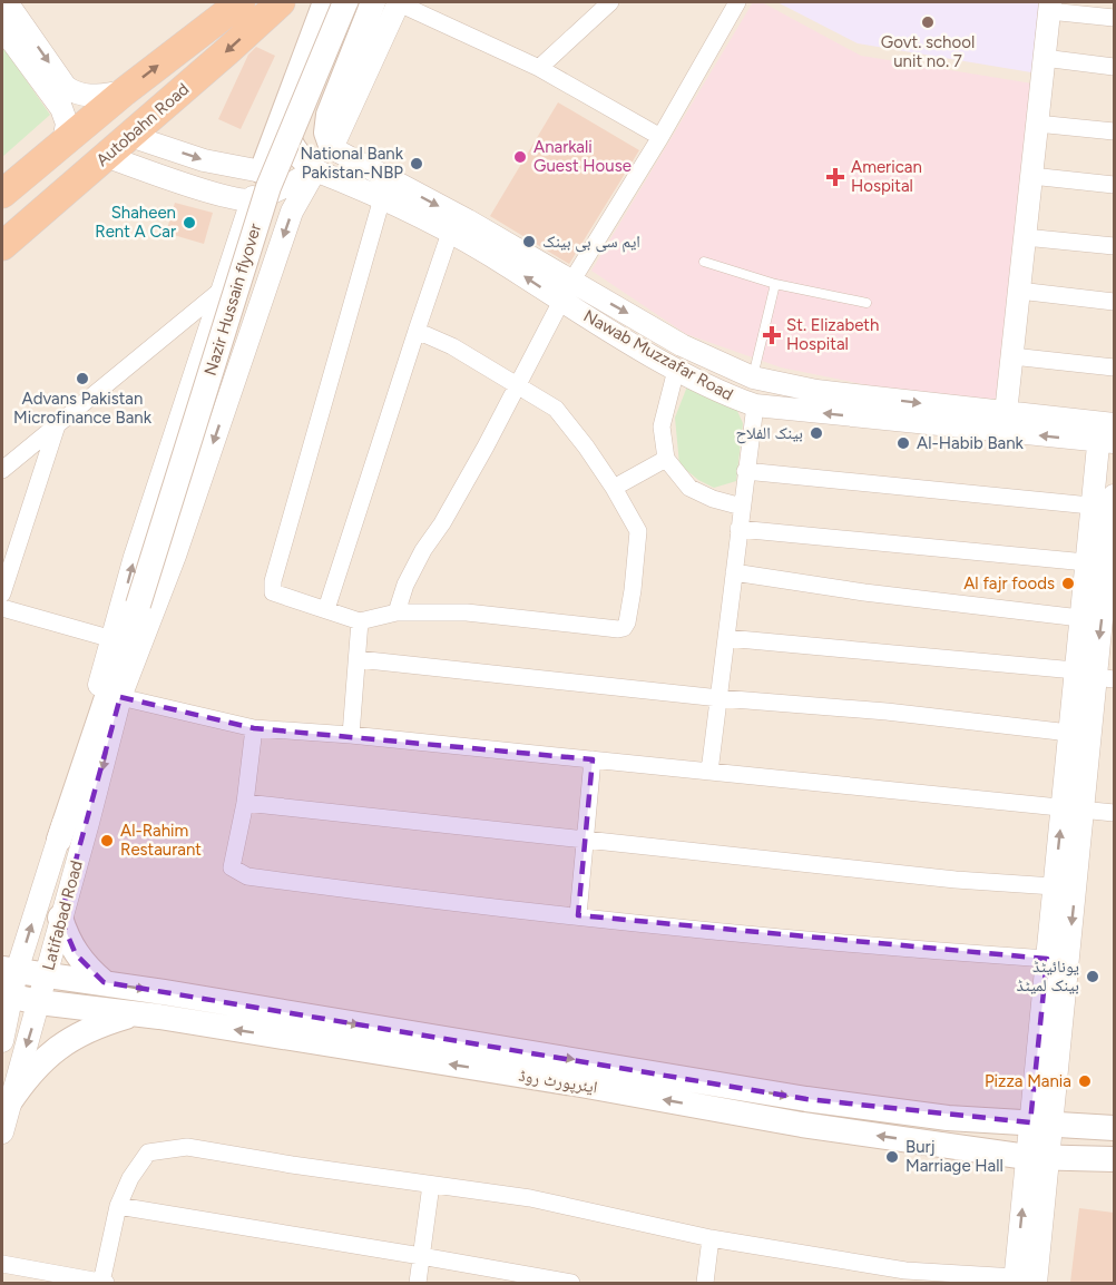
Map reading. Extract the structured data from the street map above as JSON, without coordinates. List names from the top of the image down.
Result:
{
  "streets": {
    "highway": ["Autobahn Road"],
    "main road": ["Nazir Hussain flyover", "ایئرپورٹ روڈ"],
    "street": ["Nawab Muzzafar Road", "Latifabad Road"]
  },
  "crossings": [
    ["Nawab Muzzafar Road", "Latifabad Road"],
    ["Latifabad Road", "ایئرپورٹ روڈ"]
  ],
  "places": {
    "other": [
      "Govt. school unit no. 7",
      "Anarkali Guest House",
      "National Bank Pakistan-NBP",
      "Shaheen Rent A Car",
      "ایم سی بی بینک",
      "Advans Pakistan Microfinance Bank",
      "بینک الفلاح",
      "Al-Habib Bank",
      "Al fajr foods",
      "Al-Rahim Restaurant",
      "یونائیٹڈ بینک لمیٹڈ",
      "Pizza Mania",
      "Burj Marriage Hall"
    ],
    "health": ["American Hospital", "St. Elizabeth Hospital"]
  }
}
